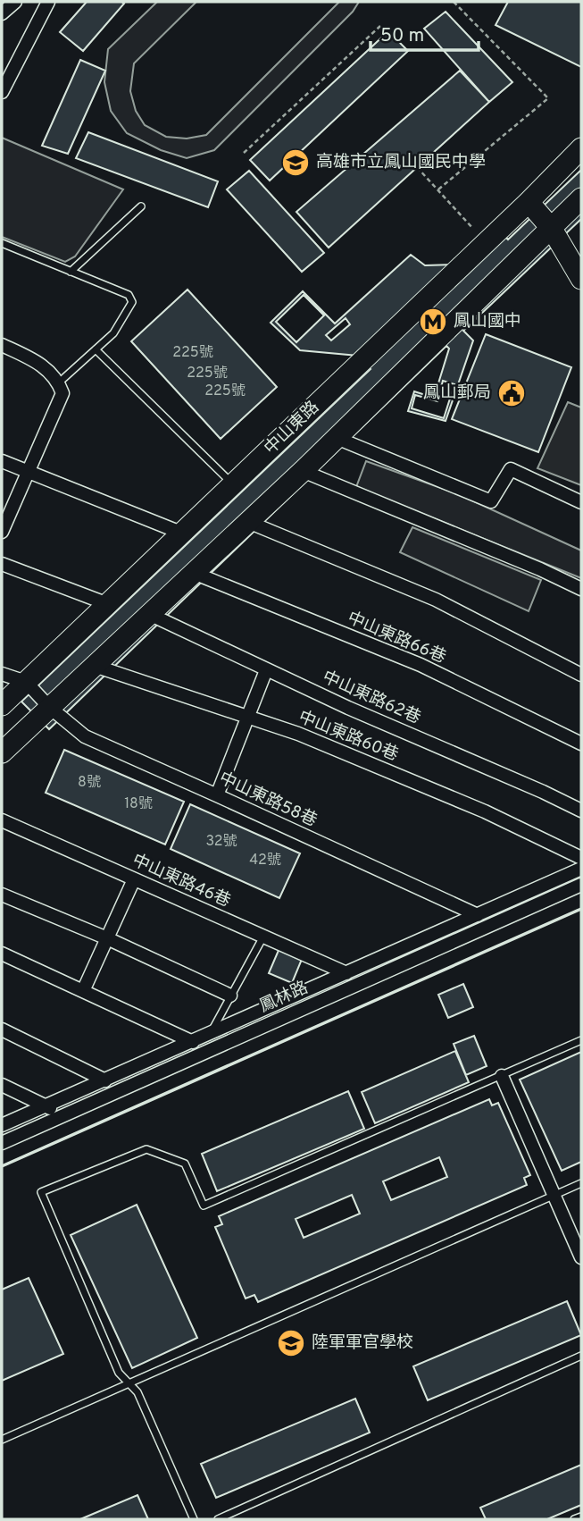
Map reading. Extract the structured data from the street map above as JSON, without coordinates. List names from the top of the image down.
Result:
{
  "streets": {
    "main road": ["中山東路"],
    "street": [
      "中山東路66巷",
      "中山東路62巷",
      "中山東路60巷",
      "中山東路58巷",
      "中山東路46巷",
      "鳳林路"
    ]
  },
  "crossings": [
    ["中山東路", "中山東路58巷"],
    ["中山東路58巷", "鳳林路"],
    ["中山東路46巷", "鳳林路"]
  ],
  "places": {
    "school or university": ["高雄市立鳳山國民中學", "陸軍軍官學校"],
    "metro station": ["鳳山國中"],
    "public building": ["鳳山郵局"]
  },
  "house_numbers": [
    "225號",
    "225號",
    "225號",
    "8號",
    "18號",
    "32號",
    "42號"
  ],
  "scale_bar": "50 m"
}
